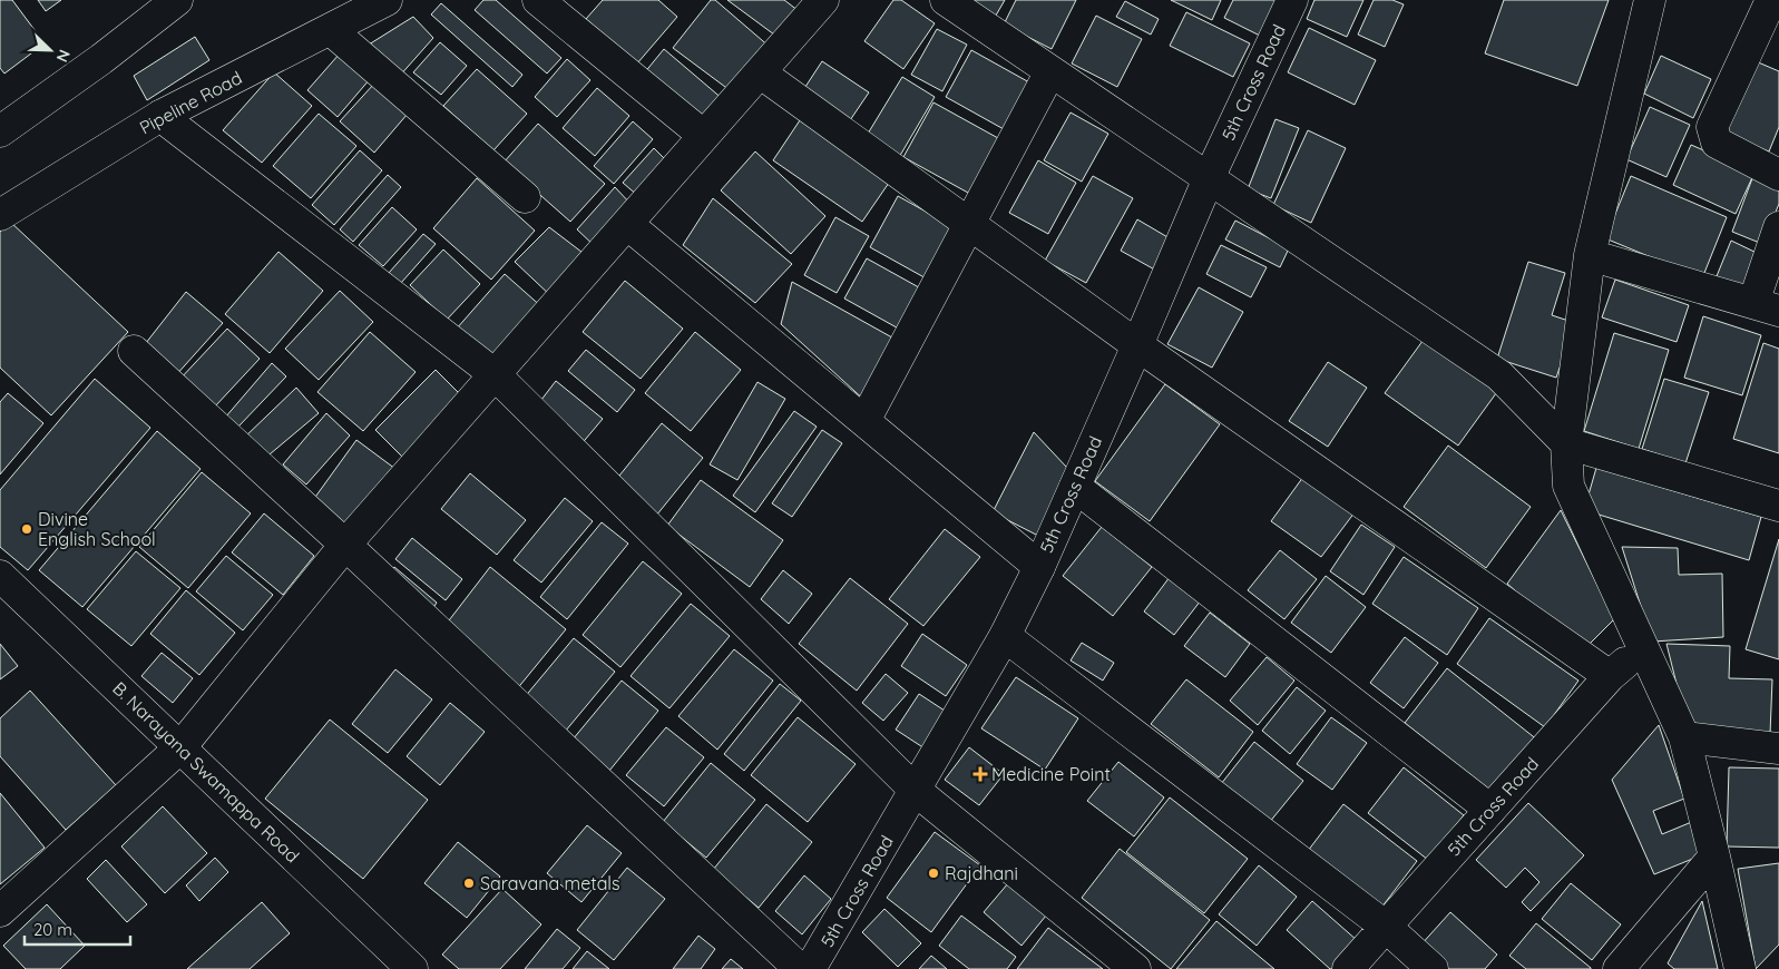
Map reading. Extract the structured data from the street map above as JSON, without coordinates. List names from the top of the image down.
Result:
{
  "streets": {
    "street": ["5th Cross Road", "Pipeline Road", "B. Narayana Swamappa Road"]
  },
  "places": {
    "other": ["Divine English School", "Rajdhani", "Saravana metals"],
    "health": ["Medicine Point"]
  },
  "scale_bar": "20 m",
  "north": "bottom right"
}
